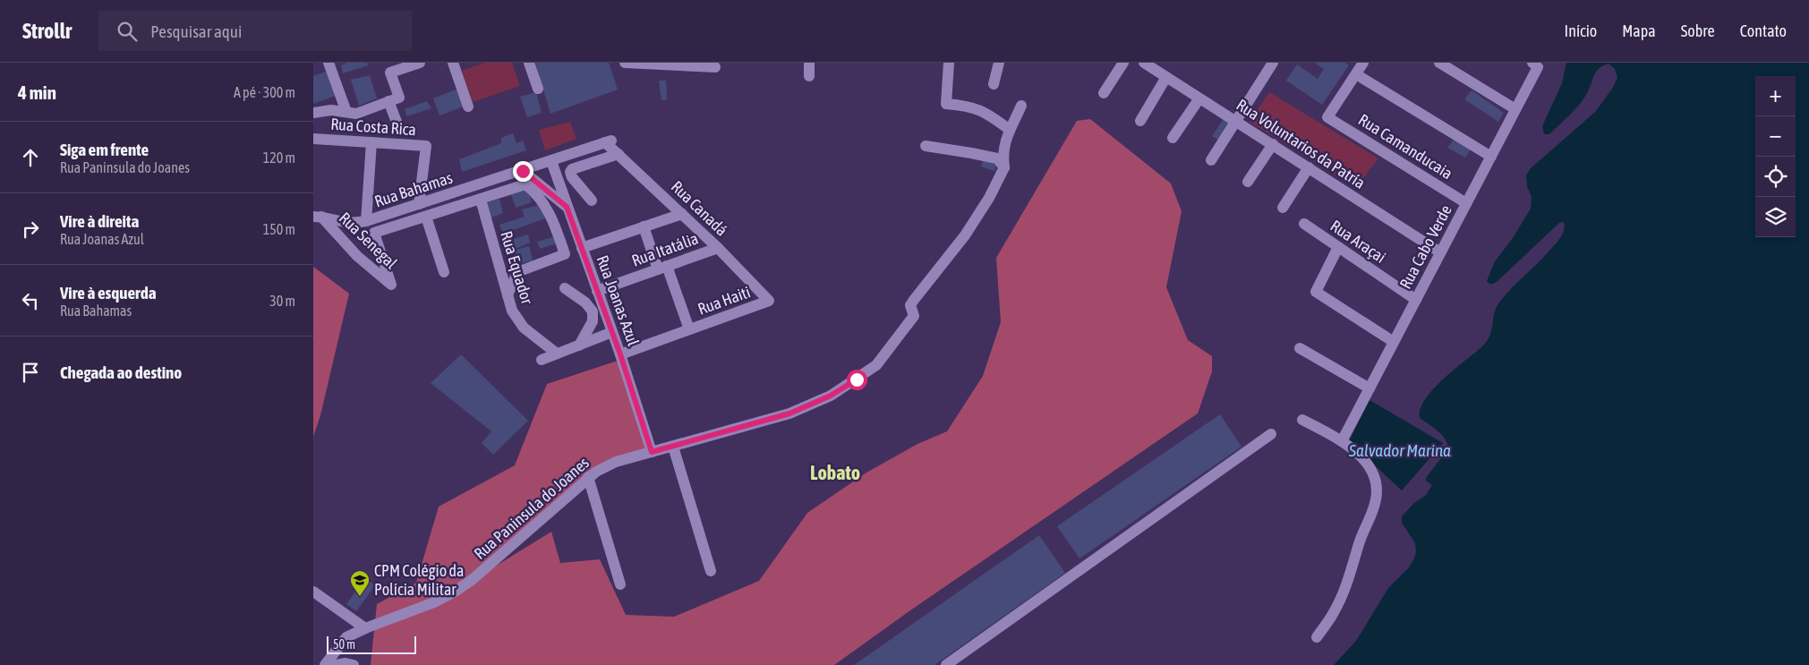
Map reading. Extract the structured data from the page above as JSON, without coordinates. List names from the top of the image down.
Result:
{
  "streets": {
    "street": [
      "Rua Costa Rica",
      "Rua Voluntarios da Patría",
      "Rua Camanducaia",
      "Rua Bahamas",
      "Rua Canadá",
      "Rua Senegal",
      "Rua Araçai",
      "Rua Cabo Verde",
      "Rua Itatália",
      "Rua Equador",
      "Rua Joanas Azul",
      "Rua Haiti",
      "Rua Paninsula do Joanes"
    ]
  },
  "crossings": [
    ["Rua Costa Rica", "Rua Bahamas"],
    ["Rua Voluntarios da Patría", "Rua Cabo Verde"],
    ["Rua Camanducaia", "Rua Cabo Verde"],
    ["Rua Bahamas", "Rua Canadá"],
    ["Rua Bahamas", "Rua Senegal"],
    ["Rua Bahamas", "Rua Equador"],
    ["Rua Bahamas", "Rua Joanas Azul"],
    ["Rua Canadá", "Rua Itatália"],
    ["Rua Canadá", "Rua Haiti"],
    ["Rua Araçai", "Rua Cabo Verde"],
    ["Rua Itatália", "Rua Joanas Azul"],
    ["Rua Itatália", "Rua Haiti"],
    ["Rua Joanas Azul", "Rua Haiti"],
    ["Rua Joanas Azul", "Rua Paninsula do Joanes"]
  ],
  "districts": ["Lobato"],
  "water": ["Salvador Marina"],
  "places": {
    "school or university": ["CPM Colégio da Polícia Militar"]
  },
  "scale_bar": "50 m",
  "page": {
    "header": "Strollr",
    "search": "Pesquisar aqui",
    "nav": [
      "Início",
      "Mapa",
      "Sobre",
      "Contato"
    ],
    "heading": ["4 min", "A pé · 300 m"],
    "map_buttons": ["+", "−"],
    "list": [
      ["Siga em frente", "Rua Paninsula do Joanes", "120 m"],
      ["Vire à direita", "Rua Joanas Azul", "150 m"],
      ["Vire à esquerda", "Rua Bahamas", "30 m"],
      "Chegada ao destino"
    ],
    "scale": "50 m"
  }
}
